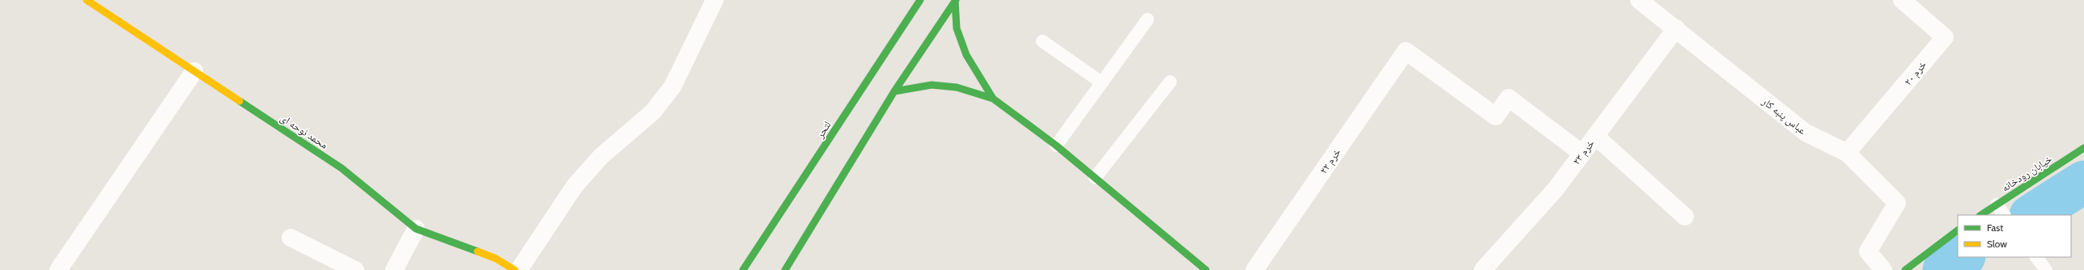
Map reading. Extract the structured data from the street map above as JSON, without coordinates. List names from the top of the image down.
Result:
{
  "streets": {
    "street": [
      "خرم ۲۰",
      "عباس پنبه کار",
      "لتحر",
      "محمد نوحه ای",
      "خرم ۲۳",
      "خرم ۲۲",
      "خیابان رودخانه"
    ]
  },
  "crossings": [
    ["خرم ۲۰", "عباس پنبه کار"],
    ["عباس پنبه کار", "خرم ۲۳"],
    ["خرم ۲۳", "خرم ۲۲"]
  ],
  "legend": ["Fast", "Slow"]
}
